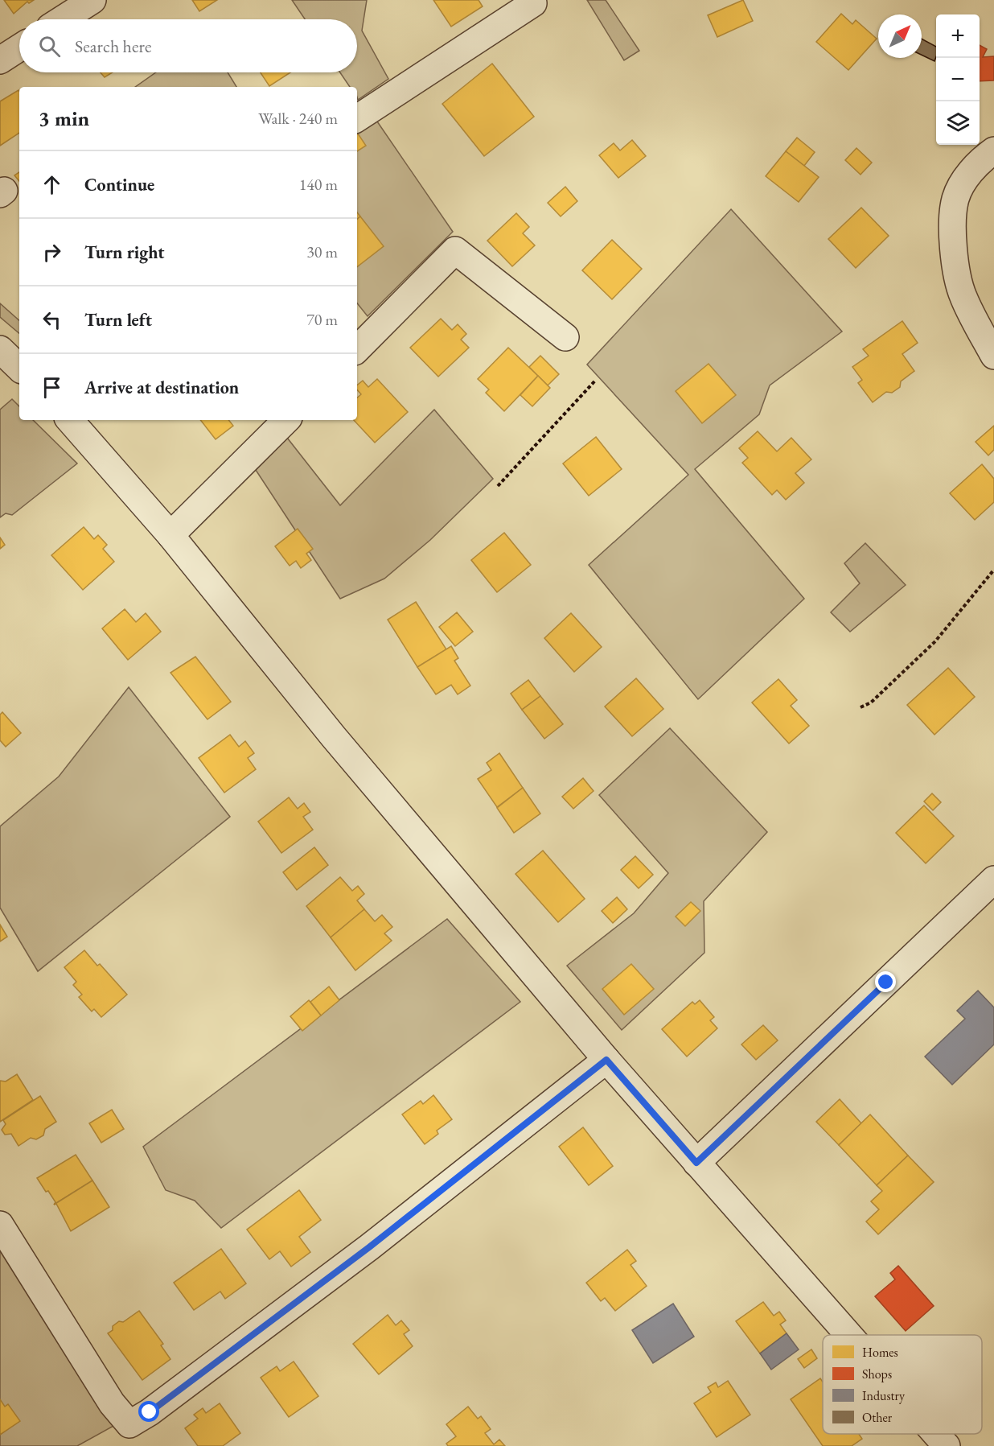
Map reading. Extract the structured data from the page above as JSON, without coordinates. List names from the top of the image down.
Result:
{
  "legend": [
    "Homes",
    "Shops",
    "Industry",
    "Other"
  ],
  "north": "top right",
  "page": {
    "map_buttons": ["+", "−"],
    "search": "Search here",
    "heading": ["3 min", "Walk · 240 m"],
    "list": [
      ["Continue", "140 m"],
      ["Turn right", "30 m"],
      ["Turn left", "70 m"],
      "Arrive at destination"
    ]
  }
}
